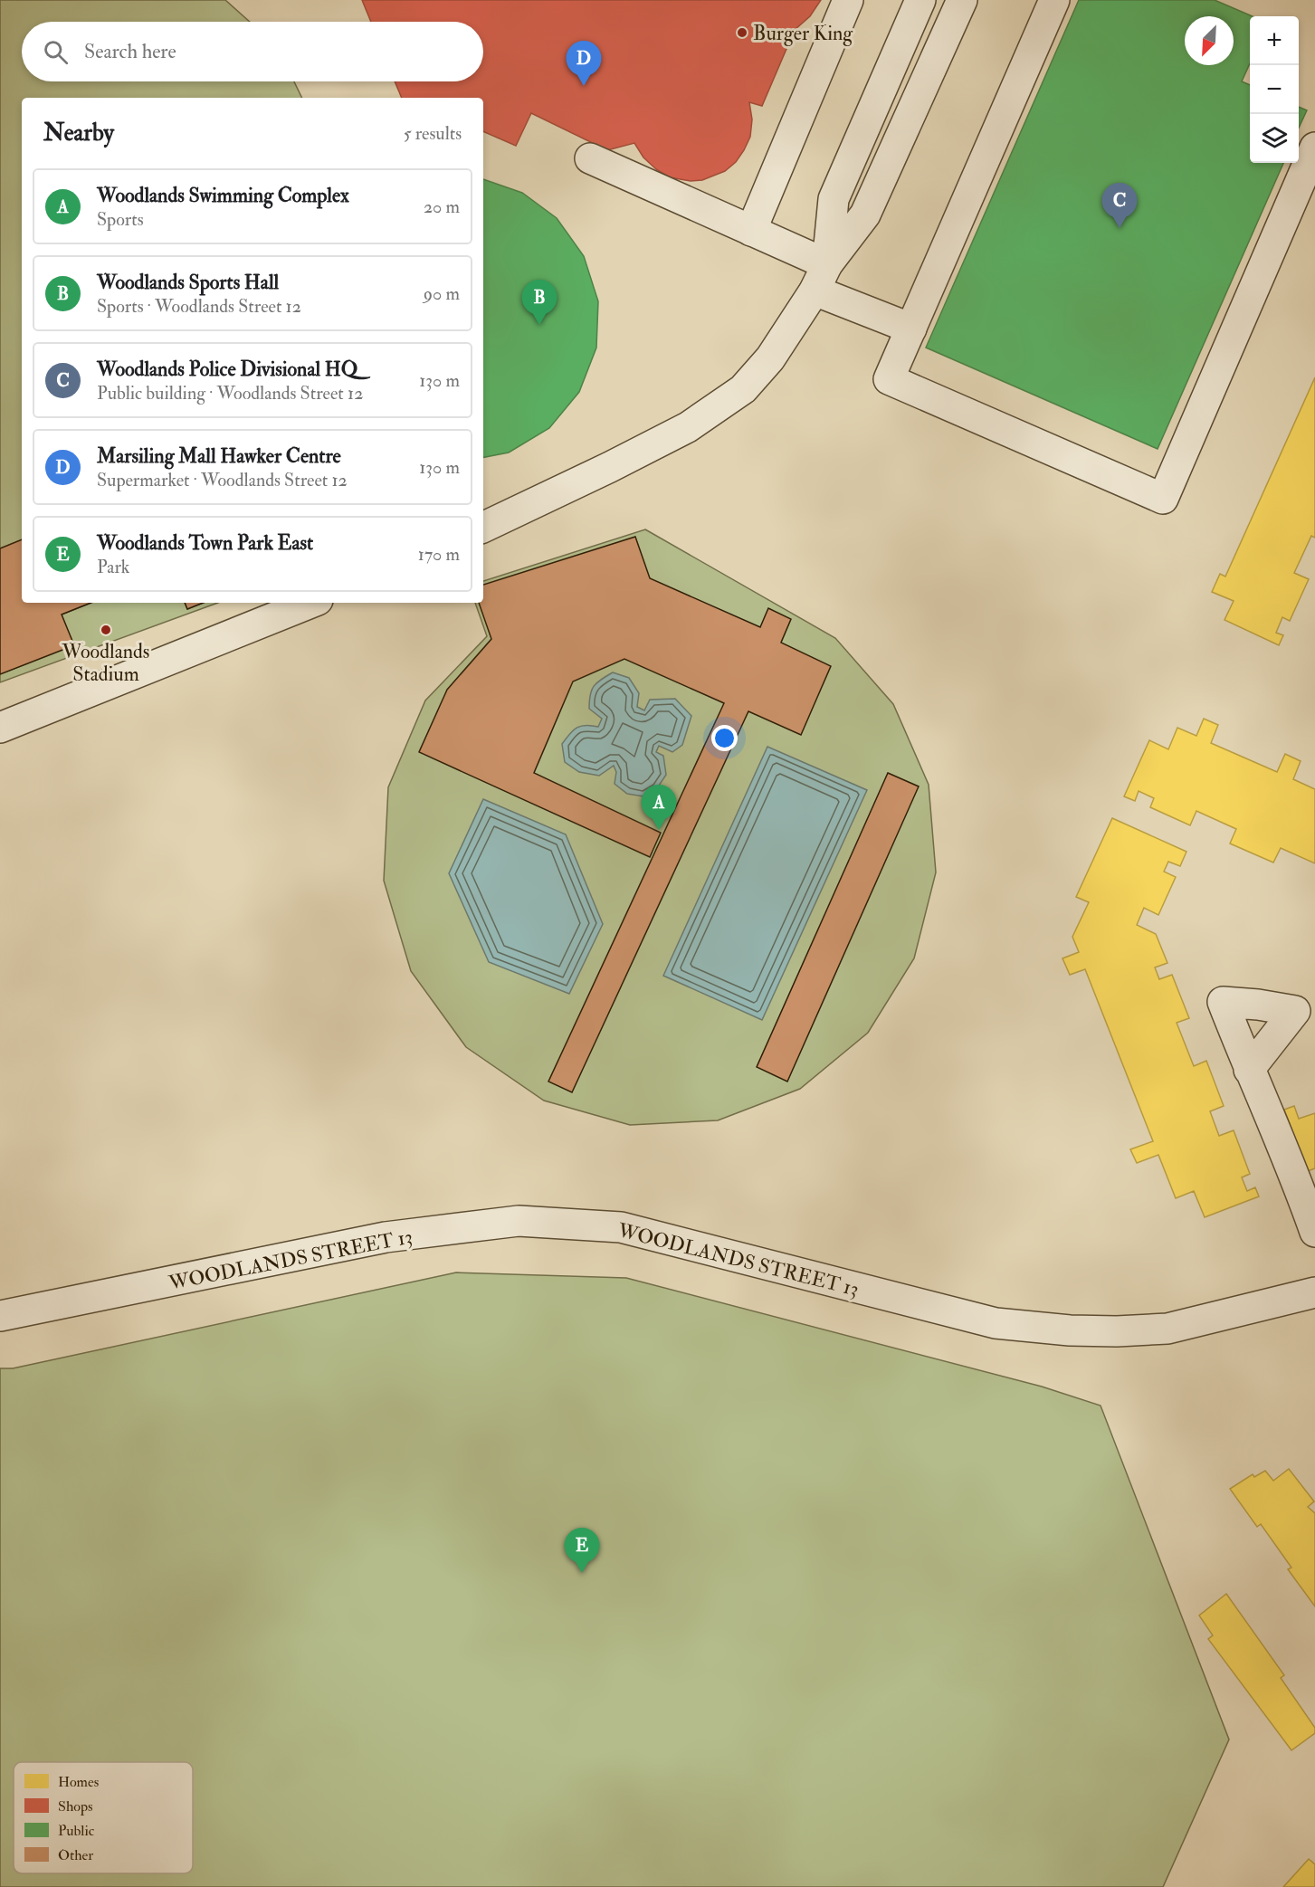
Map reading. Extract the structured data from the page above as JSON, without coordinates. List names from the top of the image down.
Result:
{
  "streets": {
    "street": ["WOODLANDS STREET 13"]
  },
  "places": ["Burger King", "Woodlands Stadium"],
  "legend": [
    "Homes",
    "Shops",
    "Public",
    "Other"
  ],
  "north": "bottom left",
  "page": {
    "map_buttons": ["+", "−"],
    "search": "Search here",
    "pins": [
      "D",
      "C",
      "B",
      "A",
      "E"
    ],
    "heading": ["Nearby", "5 results"],
    "list": [
      {
        "mark": "A",
        "name": "Woodlands Swimming Complex",
        "note": "Sports",
        "value": "20 m"
      },
      {
        "mark": "B",
        "name": "Woodlands Sports Hall",
        "note": "Sports · Woodlands Street 12",
        "value": "90 m"
      },
      {
        "mark": "C",
        "name": "Woodlands Police Divisional HQ",
        "note": "Public building · Woodlands Street 12",
        "value": "130 m"
      },
      {
        "mark": "D",
        "name": "Marsiling Mall Hawker Centre",
        "note": "Supermarket · Woodlands Street 12",
        "value": "130 m"
      },
      {
        "mark": "E",
        "name": "Woodlands Town Park East",
        "note": "Park",
        "value": "170 m"
      }
    ]
  }
}
